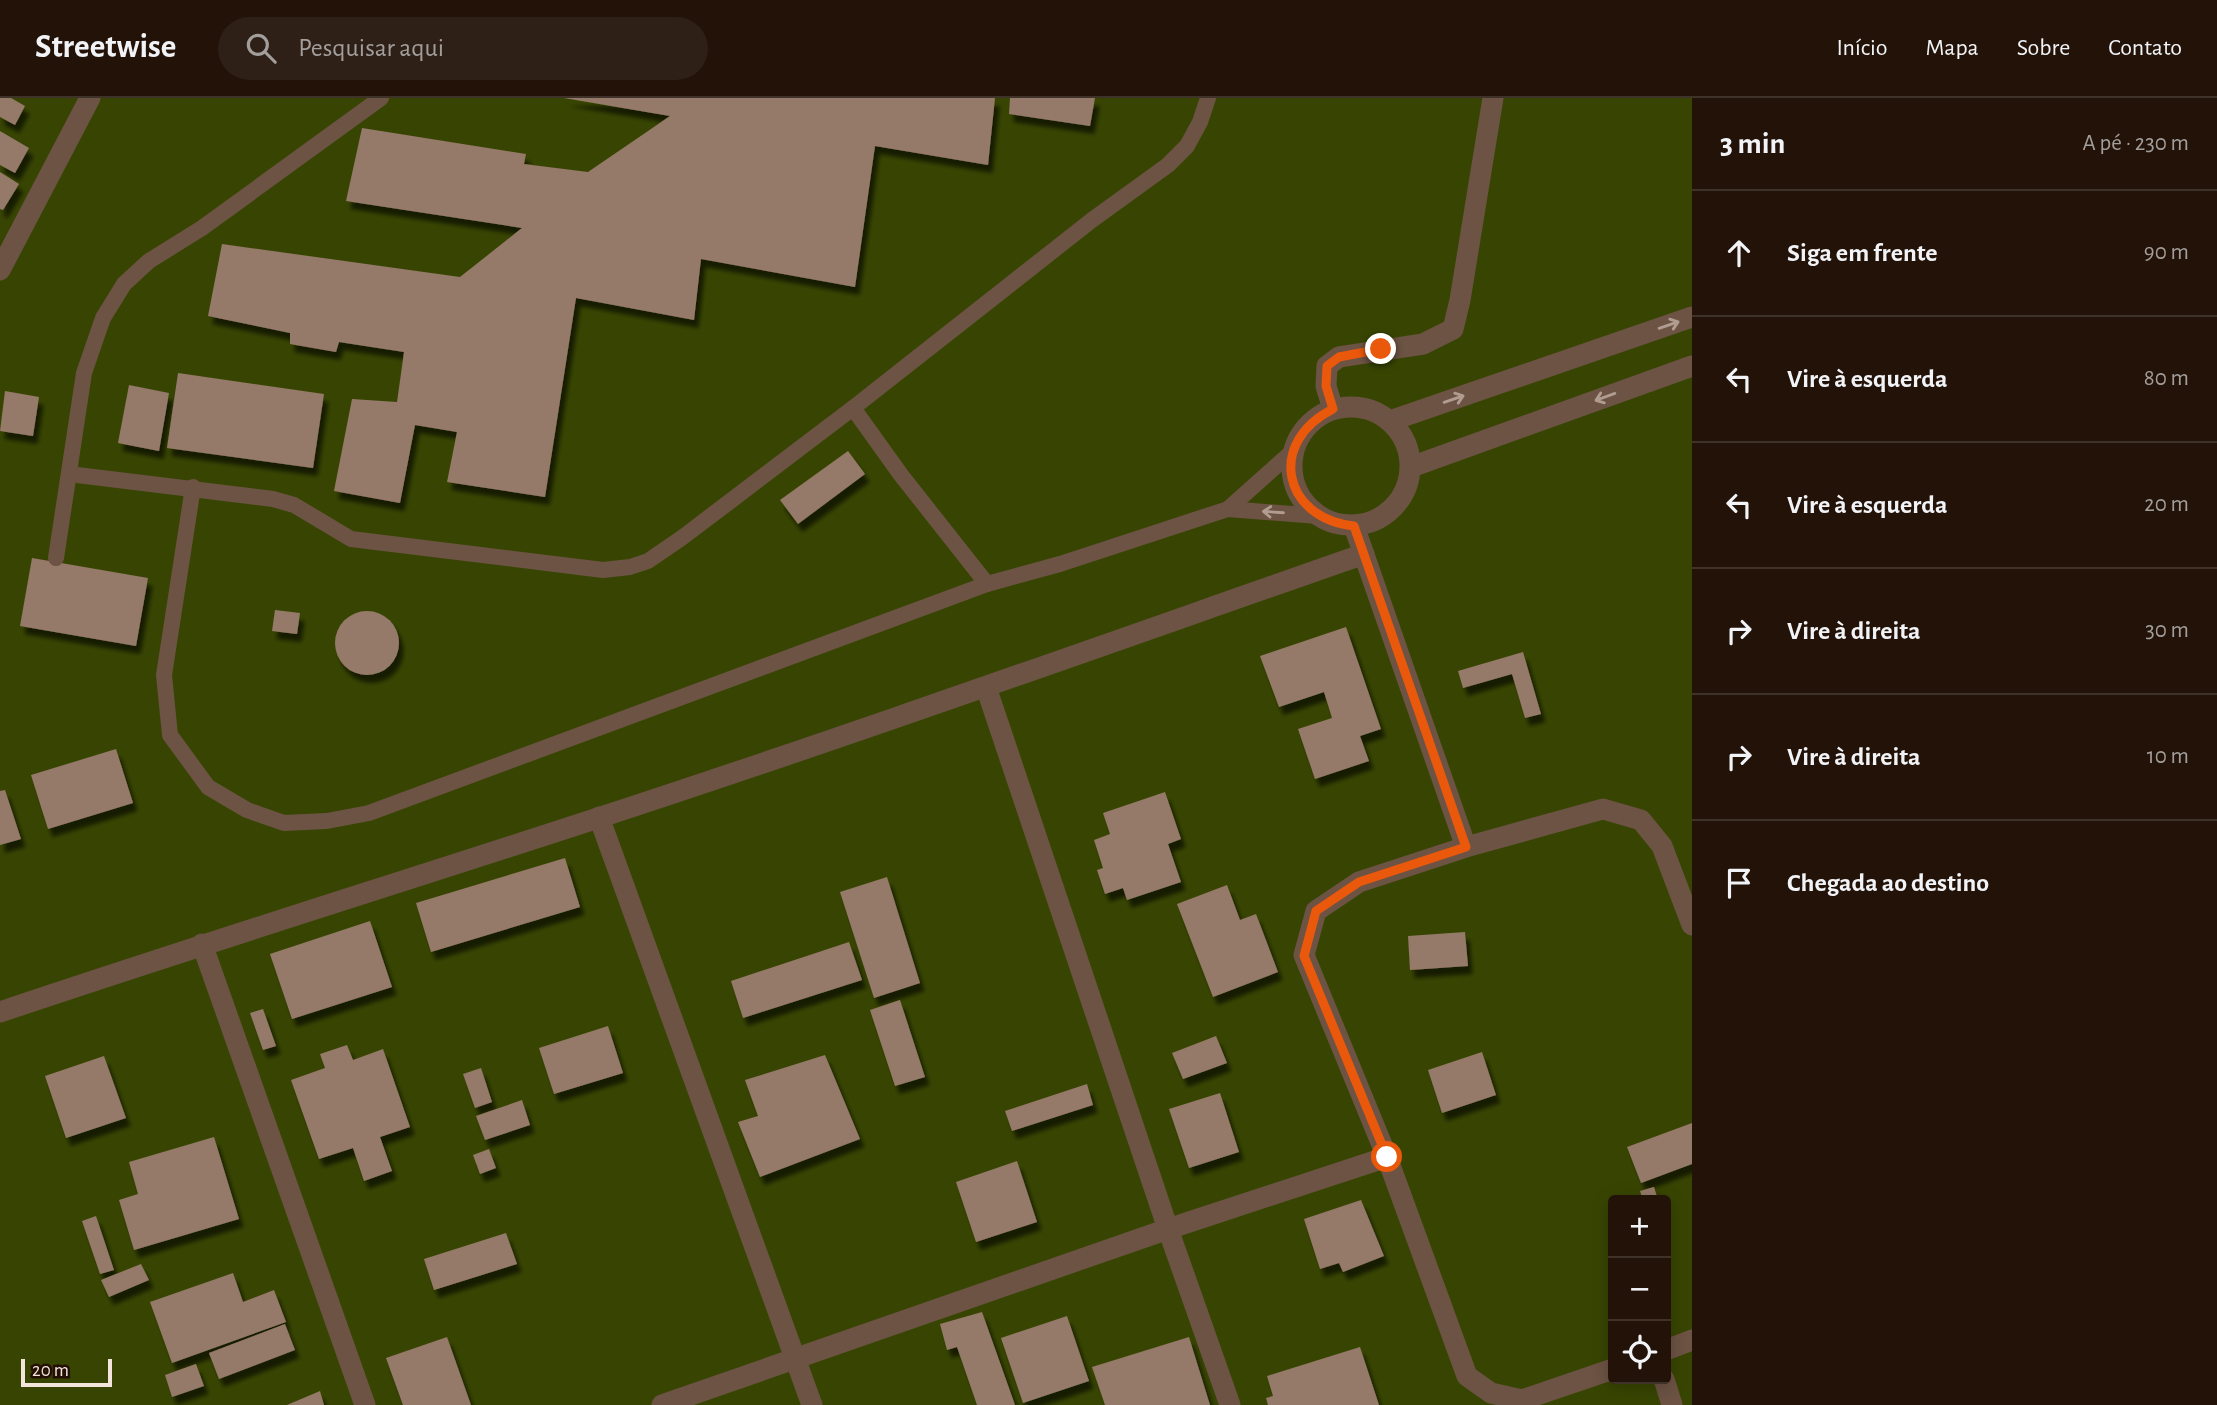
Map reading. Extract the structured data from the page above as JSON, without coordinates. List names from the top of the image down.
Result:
{
  "scale_bar": "20 m",
  "page": {
    "header": "Streetwise",
    "search": "Pesquisar aqui",
    "nav": [
      "Início",
      "Mapa",
      "Sobre",
      "Contato"
    ],
    "heading": ["3 min", "A pé · 230 m"],
    "list": [
      ["Siga em frente", "90 m"],
      ["Vire à esquerda", "80 m"],
      ["Vire à esquerda", "20 m"],
      ["Vire à direita", "30 m"],
      ["Vire à direita", "10 m"],
      "Chegada ao destino"
    ],
    "map_buttons": ["+", "−"],
    "scale": "20 m"
  }
}
